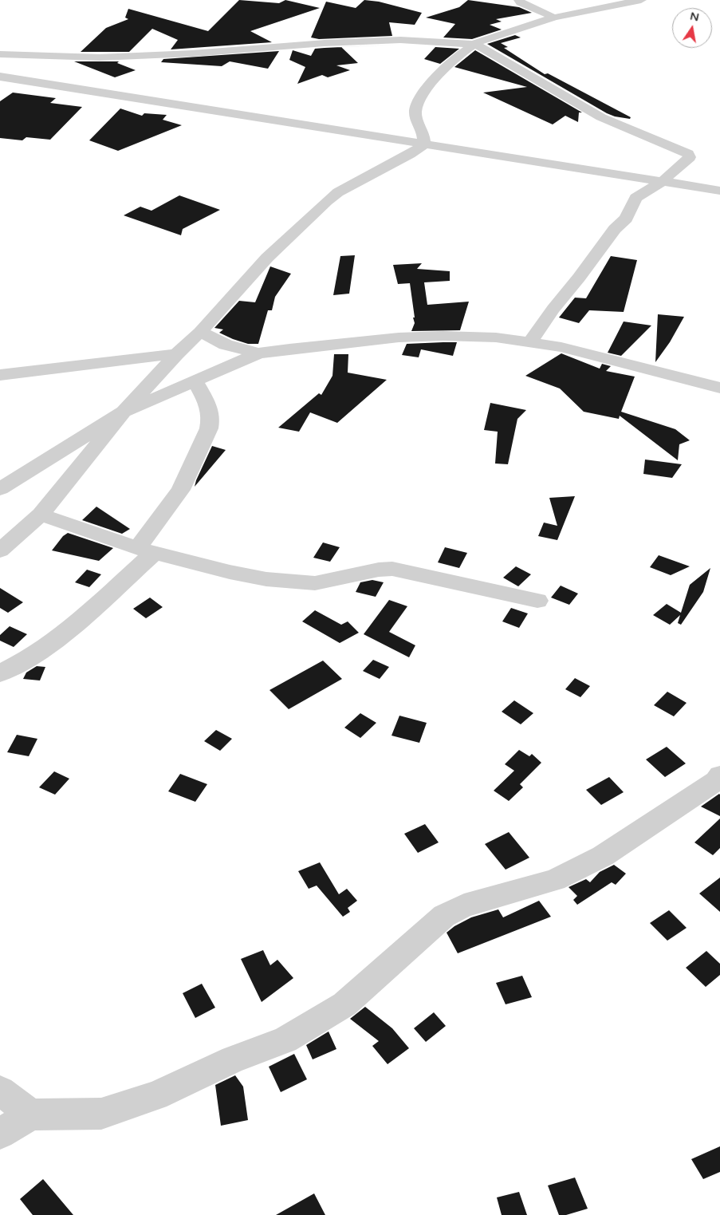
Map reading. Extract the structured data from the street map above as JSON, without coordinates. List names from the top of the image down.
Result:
{
  "north": "top"
}
